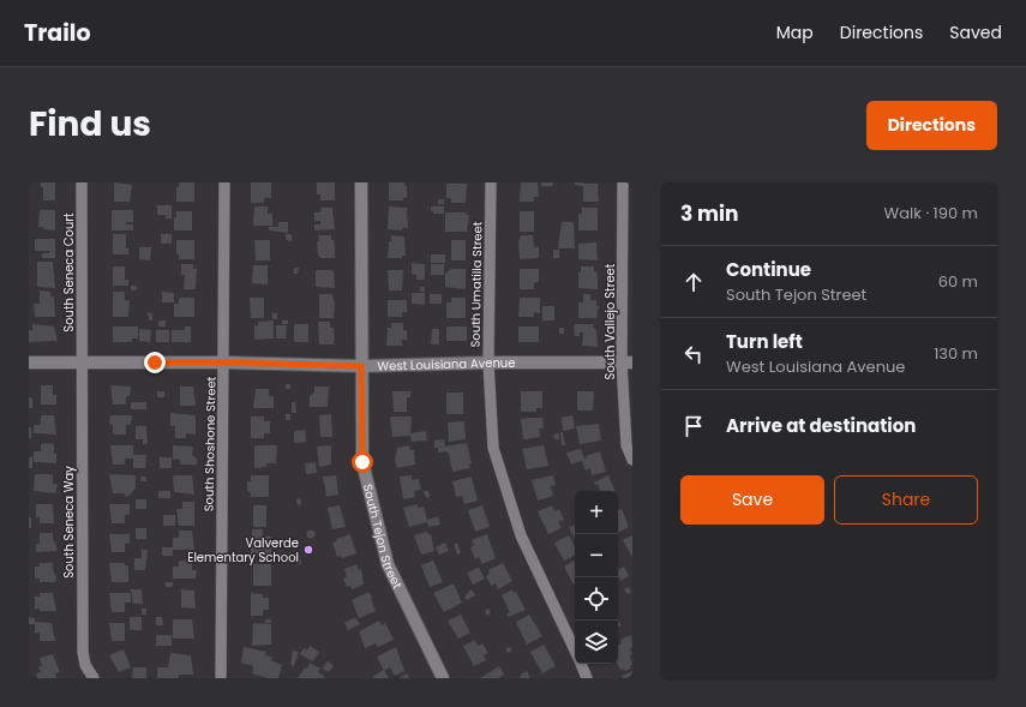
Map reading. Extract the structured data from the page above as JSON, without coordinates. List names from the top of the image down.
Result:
{
  "streets": {
    "street": [
      "South Seneca Court",
      "South Umatilla Street",
      "South Vallejo Street",
      "West Louisiana Avenue",
      "South Shoshone Street",
      "South Seneca Way",
      "South Tejon Street"
    ]
  },
  "crossings": [
    ["South Seneca Court", "West Louisiana Avenue"],
    ["South Seneca Court", "South Seneca Way"],
    ["South Umatilla Street", "West Louisiana Avenue"],
    ["South Vallejo Street", "West Louisiana Avenue"],
    ["West Louisiana Avenue", "South Shoshone Street"],
    ["West Louisiana Avenue", "South Seneca Way"],
    ["West Louisiana Avenue", "South Tejon Street"]
  ],
  "places": ["Valverde Elementary School"],
  "page": {
    "header": "Trailo",
    "nav": ["Map", "Directions", "Saved"],
    "title": "Find us",
    "buttons": [
      "Directions",
      ["Save", "Share"]
    ],
    "heading": ["3 min", "Walk · 190 m"],
    "list": [
      ["Continue", "South Tejon Street", "60 m"],
      ["Turn left", "West Louisiana Avenue", "130 m"],
      "Arrive at destination"
    ],
    "map_buttons": ["+", "−"]
  }
}
